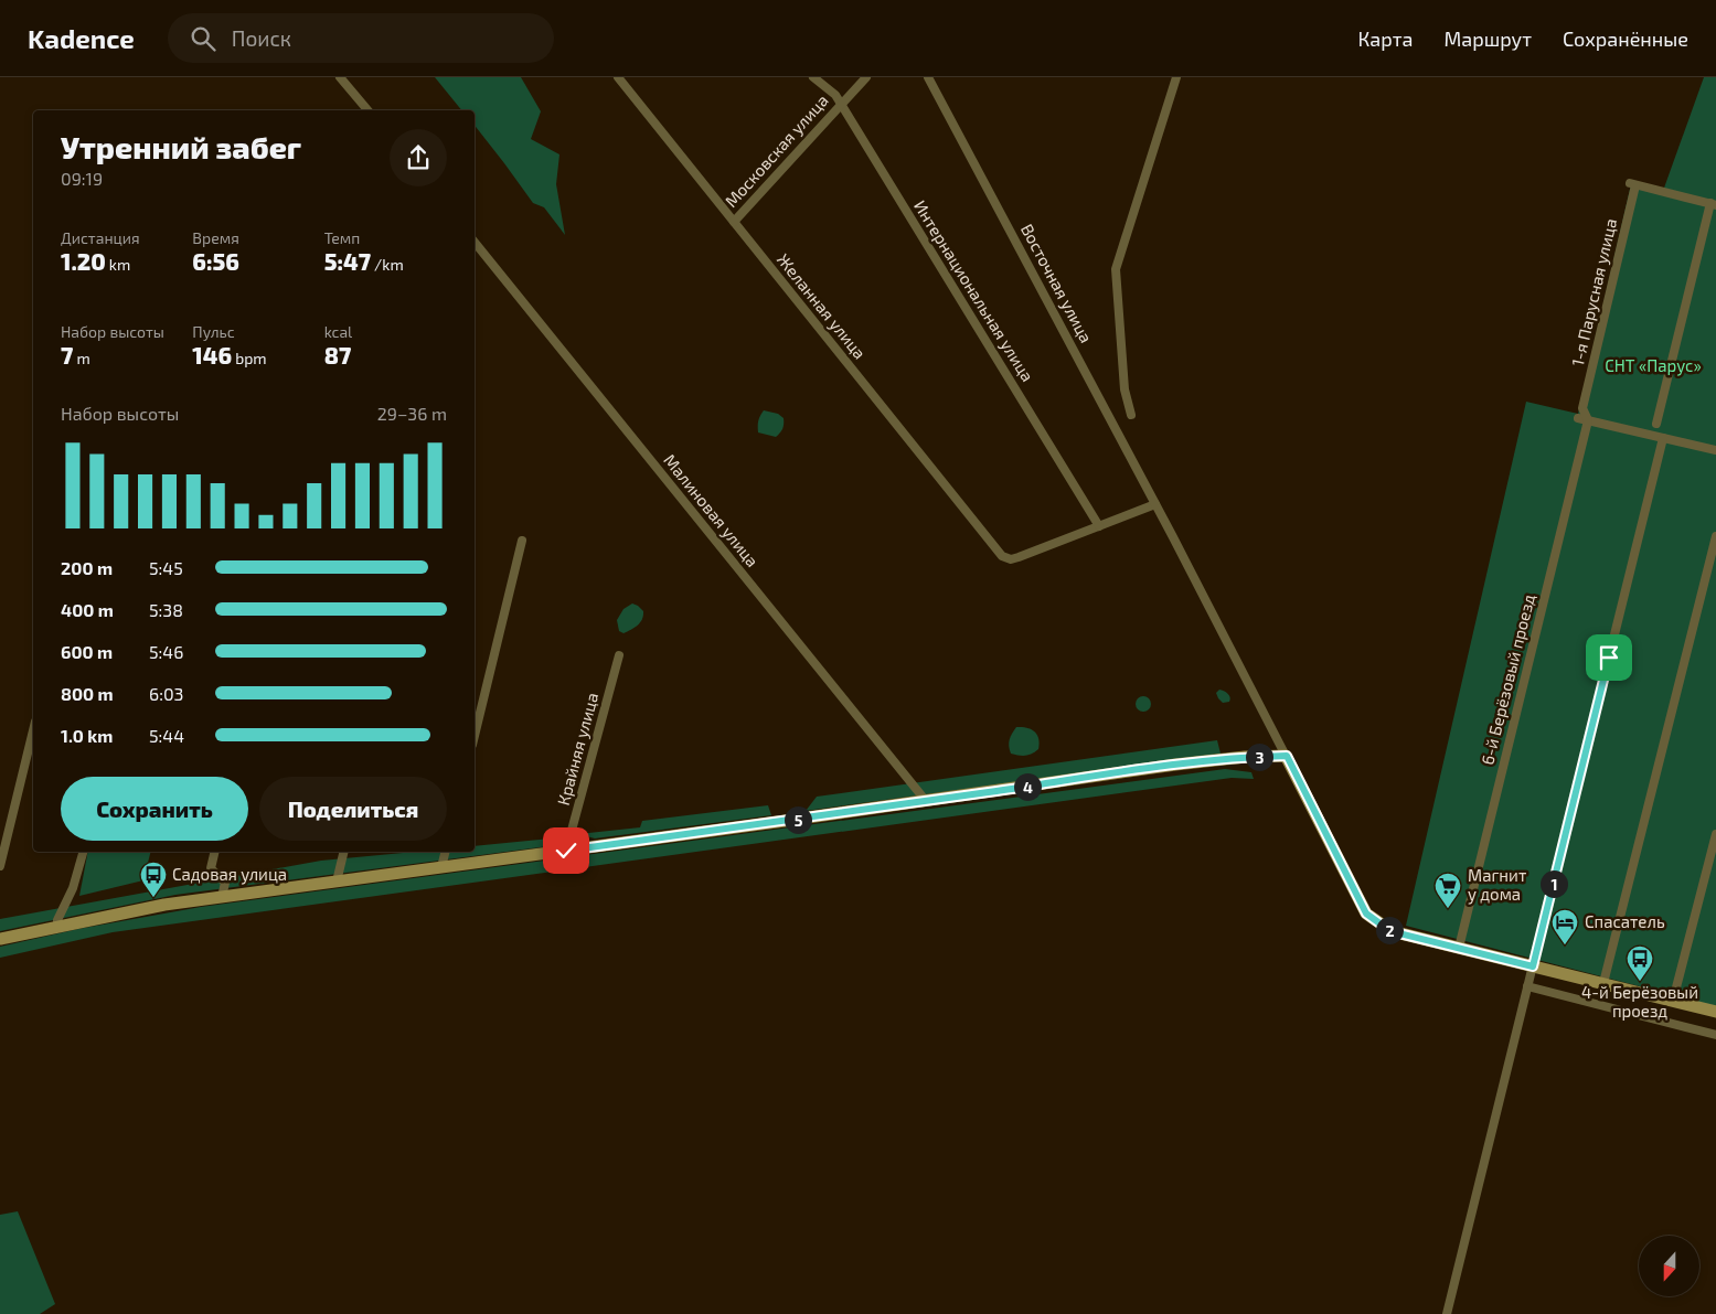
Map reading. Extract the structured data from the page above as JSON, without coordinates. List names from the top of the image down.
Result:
{
  "streets": {
    "street": [
      "Московская улица",
      "Восточная улица",
      "Интернациональная улица",
      "1-я Парусная улица",
      "Желанная улица",
      "Малиновая улица",
      "6-й Берёзовый проезд",
      "Крайняя улица"
    ]
  },
  "crossings": [
    ["Московская улица", "Интернациональная улица"],
    ["Московская улица", "Желанная улица"],
    ["Интернациональная улица", "Желанная улица"],
    ["1-я Парусная улица", "6-й Берёзовый проезд"]
  ],
  "parks": ["СНТ «Парус»"],
  "places": {
    "bus stop": ["Садовая улица", "4-й Берёзовый проезд"],
    "supermarket": ["Магнит у дома"],
    "hotel": ["Спасатель"]
  },
  "north": "bottom",
  "page": {
    "header": "Kadence",
    "search": "Поиск",
    "nav": ["Карта", "Маршрут", "Сохранённые"],
    "heading": ["Утренний забег", "09:19"],
    "stats": [
      ["Дистанция", "1.20 km"],
      ["Время", "6:56"],
      ["Темп", "5:47 /km"],
      ["Набор высоты", "7 m"],
      ["Пульс", "146 bpm"],
      ["kcal", "87"]
    ],
    "chart": ["Набор высоты", "29–36 m"],
    "list": [
      {
        "name": "200 m",
        "note": "5:45"
      },
      {
        "name": "400 m",
        "note": "5:38"
      },
      {
        "name": "600 m",
        "note": "5:46"
      },
      {
        "name": "800 m",
        "note": "6:03"
      },
      {
        "name": "1.0 km",
        "note": "5:44"
      }
    ],
    "pins": [
      "3",
      "4",
      "5",
      "1",
      "2"
    ],
    "buttons": ["Сохранить", "Поделиться"]
  }
}
